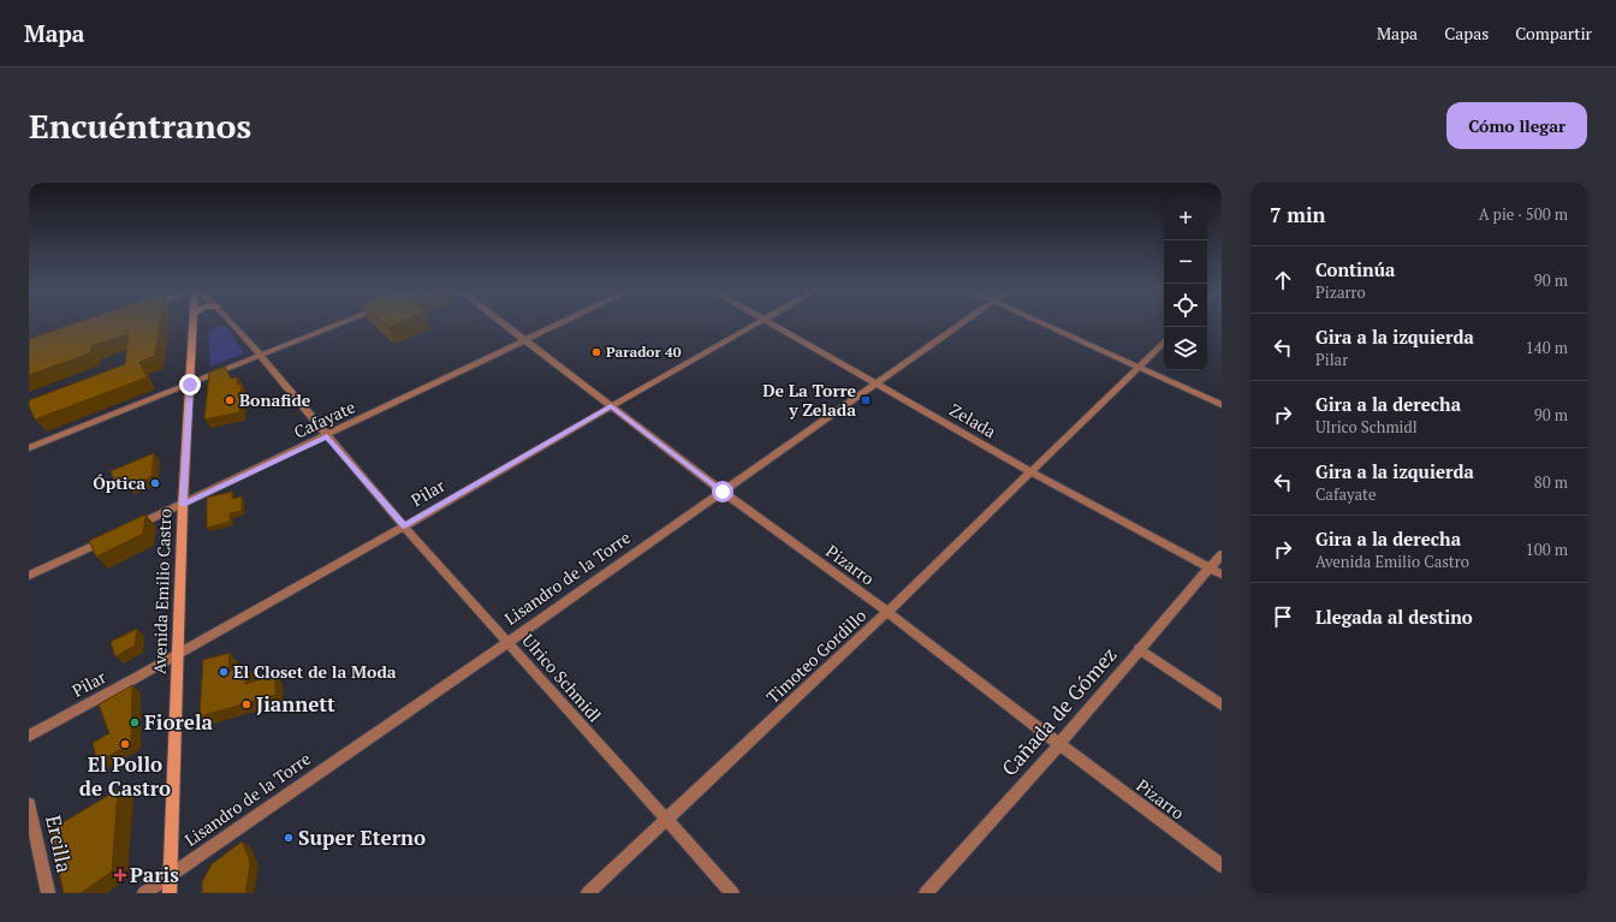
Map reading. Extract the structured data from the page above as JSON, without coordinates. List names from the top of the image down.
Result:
{
  "streets": {
    "main road": ["Avenida Emilio Castro"],
    "street": [
      "Cafayate",
      "Zelada",
      "Pilar",
      "Pizarro",
      "Lisandro de la Torre",
      "Timoteo Gordillo",
      "Ulrico Schmidl",
      "Cañada de Gómez",
      "Ercilla"
    ]
  },
  "crossings": [
    ["Cafayate", "Pizarro"],
    ["Cafayate", "Avenida Emilio Castro"],
    ["Cafayate", "Ulrico Schmidl"],
    ["Zelada", "Lisandro de la Torre"],
    ["Zelada", "Timoteo Gordillo"],
    ["Zelada", "Cañada de Gómez"],
    ["Pilar", "Pizarro"],
    ["Pilar", "Avenida Emilio Castro"],
    ["Pilar", "Ulrico Schmidl"],
    ["Pizarro", "Lisandro de la Torre"],
    ["Pizarro", "Timoteo Gordillo"],
    ["Pizarro", "Cañada de Gómez"],
    ["Lisandro de la Torre", "Avenida Emilio Castro"],
    ["Lisandro de la Torre", "Ulrico Schmidl"],
    ["Timoteo Gordillo", "Ulrico Schmidl"]
  ],
  "places": {
    "other": [
      "Parador 40",
      "Bonafide",
      "Óptica",
      "El Closet de la Moda",
      "Jiannett",
      "Fiorela",
      "El Pollo de Castro",
      "Super Eterno"
    ],
    "transit": ["De La Torre y Zelada"],
    "health": ["Paris"]
  },
  "page": {
    "header": "Mapa",
    "nav": ["Mapa", "Capas", "Compartir"],
    "buttons": "Cómo llegar",
    "title": "Encuéntranos",
    "heading": ["7 min", "A pie · 500 m"],
    "map_buttons": ["+", "−"],
    "list": [
      ["Continúa", "Pizarro", "90 m"],
      ["Gira a la izquierda", "Pilar", "140 m"],
      ["Gira a la derecha", "Ulrico Schmidl", "90 m"],
      ["Gira a la izquierda", "Cafayate", "80 m"],
      ["Gira a la derecha", "Avenida Emilio Castro", "100 m"],
      "Llegada al destino"
    ]
  }
}
